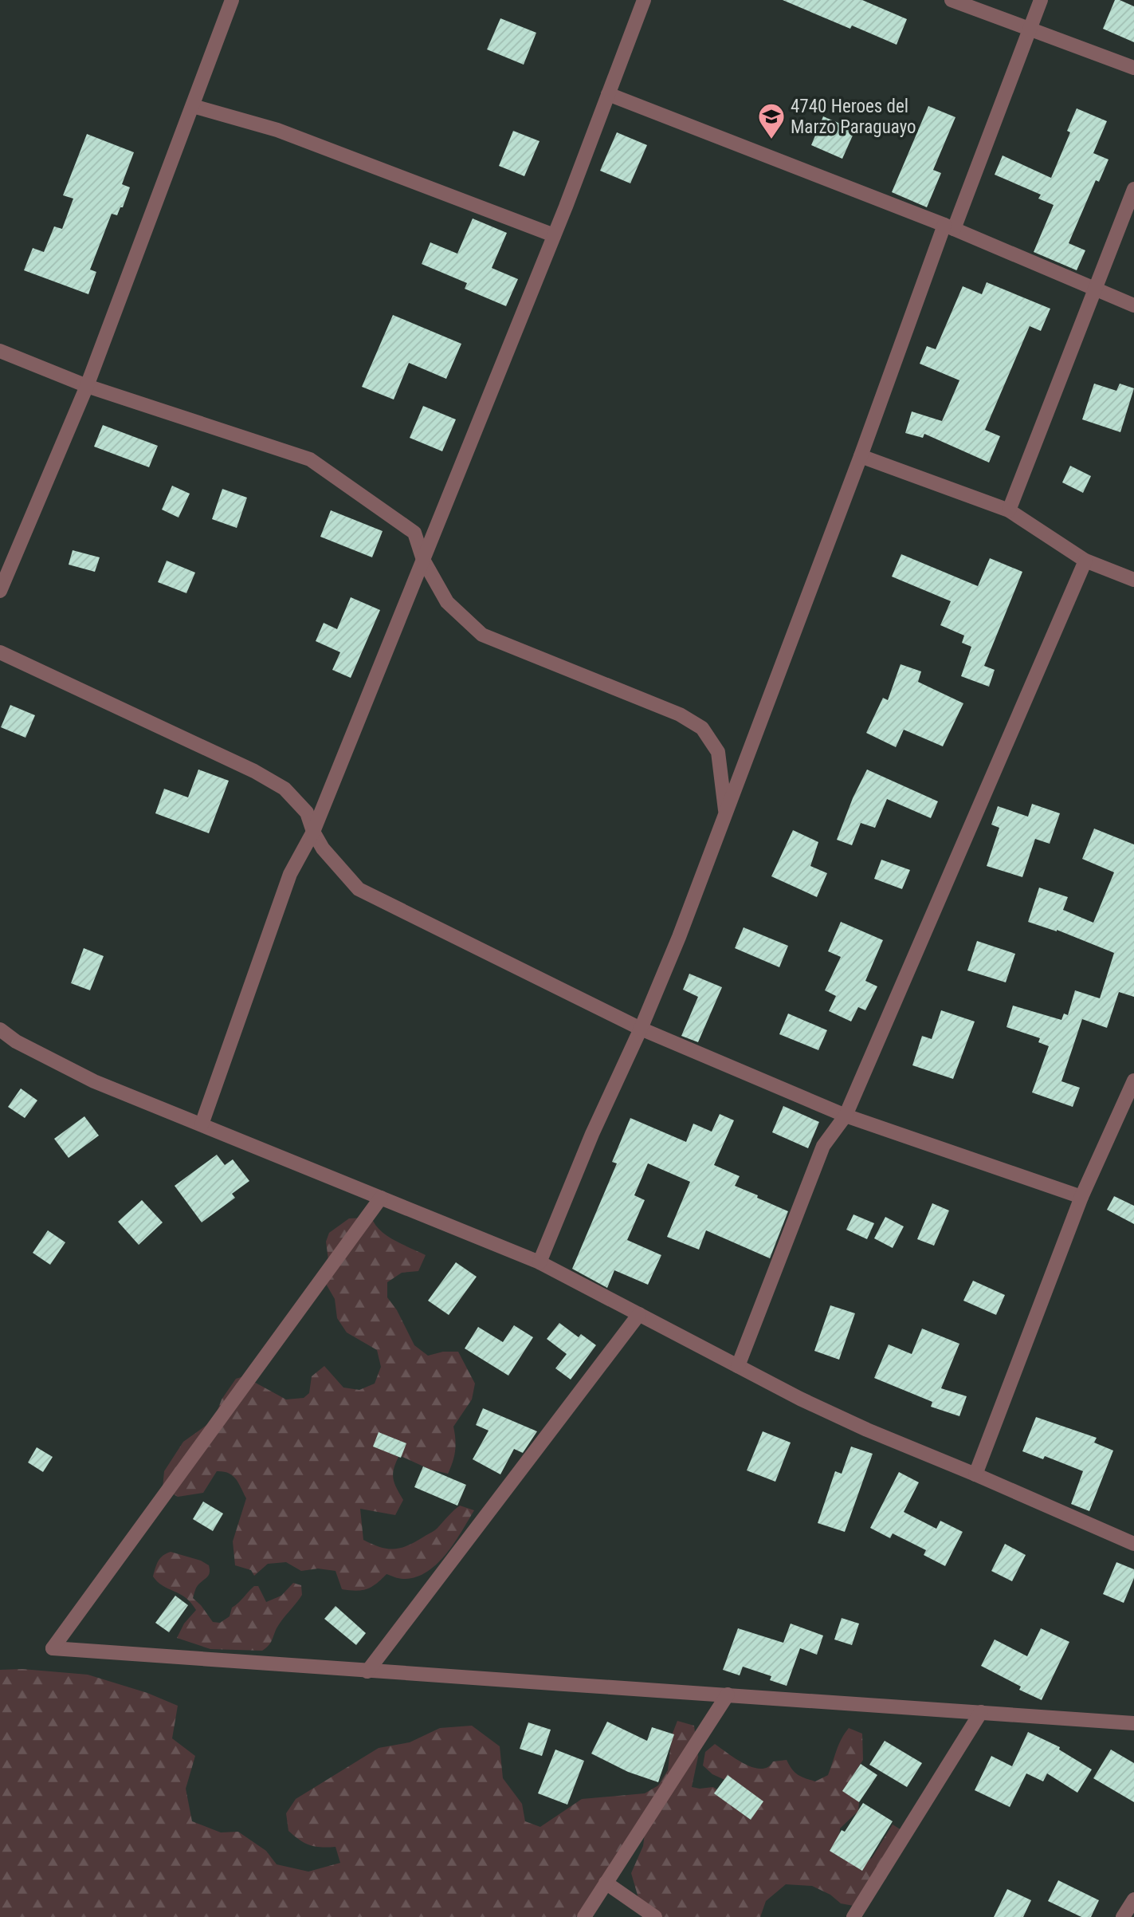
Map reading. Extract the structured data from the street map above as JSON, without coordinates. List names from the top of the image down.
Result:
{
  "places": {
    "school or university": ["4740 Heroes del Marzo Paraguayo"]
  }
}
